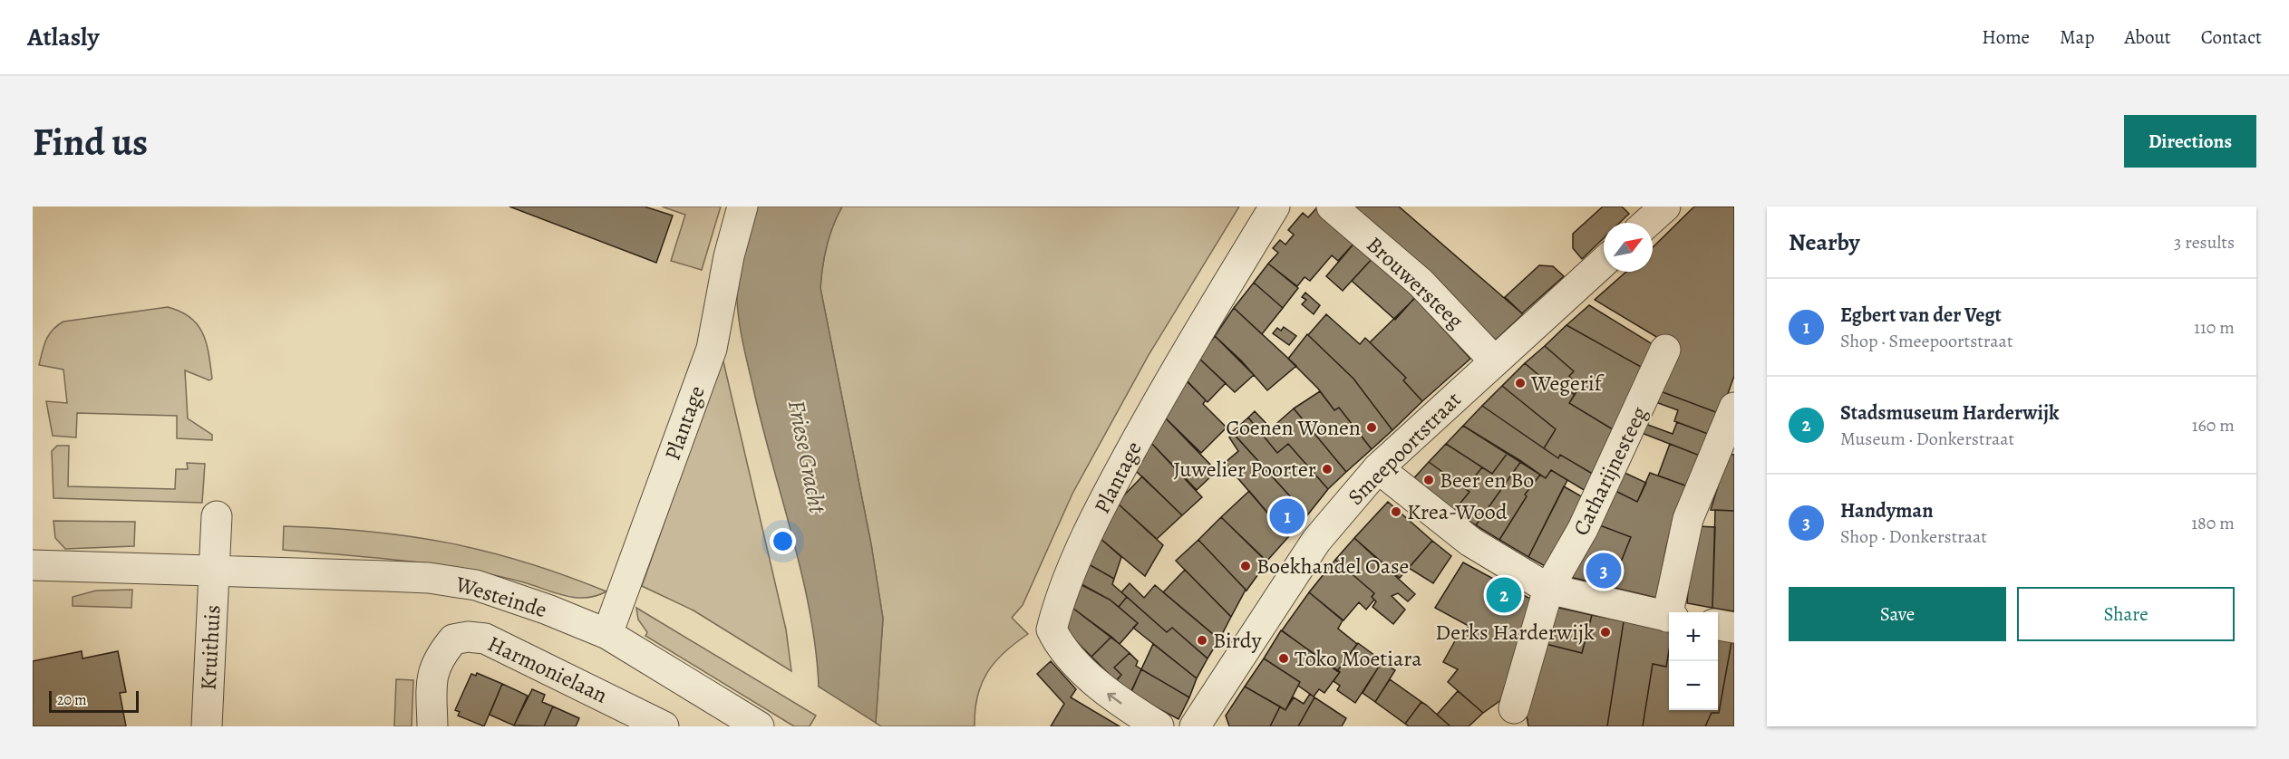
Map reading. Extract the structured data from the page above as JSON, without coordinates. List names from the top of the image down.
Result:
{
  "streets": {
    "street": [
      "Brouwersteeg",
      "Plantage",
      "Smeepoortstraat",
      "Catharijnesteeg",
      "Westeinde",
      "Kruithuis",
      "Harmonielaan"
    ]
  },
  "crossings": [
    ["Brouwersteeg", "Smeepoortstraat"],
    ["Plantage", "Westeinde"],
    ["Westeinde", "Kruithuis"]
  ],
  "one_way": ["Plantage"],
  "water": ["Friese Gracht"],
  "places": [
    "Wegerif",
    "Coenen Wonen",
    "Juwelier Poorter",
    "Beer en Bo",
    "Krea-Wood",
    "Boekhandel Oase",
    "Derks Harderwijk",
    "Birdy",
    "Toko Moetiara"
  ],
  "scale_bar": "20 m",
  "north": "top right",
  "page": {
    "header": "Atlasly",
    "nav": [
      "Home",
      "Map",
      "About",
      "Contact"
    ],
    "buttons": [
      "Directions",
      ["Save", "Share"]
    ],
    "title": "Find us",
    "heading": ["Nearby", "3 results"],
    "list": [
      {
        "mark": "1",
        "name": "Egbert van der Vegt",
        "note": "Shop · Smeepoortstraat",
        "value": "110 m"
      },
      {
        "mark": "2",
        "name": "Stadsmuseum Harderwijk",
        "note": "Museum · Donkerstraat",
        "value": "160 m"
      },
      {
        "mark": "3",
        "name": "Handyman",
        "note": "Shop · Donkerstraat",
        "value": "180 m"
      }
    ],
    "pins": ["1", "3", "2"],
    "map_buttons": ["+", "−"],
    "scale": "20 m"
  }
}
